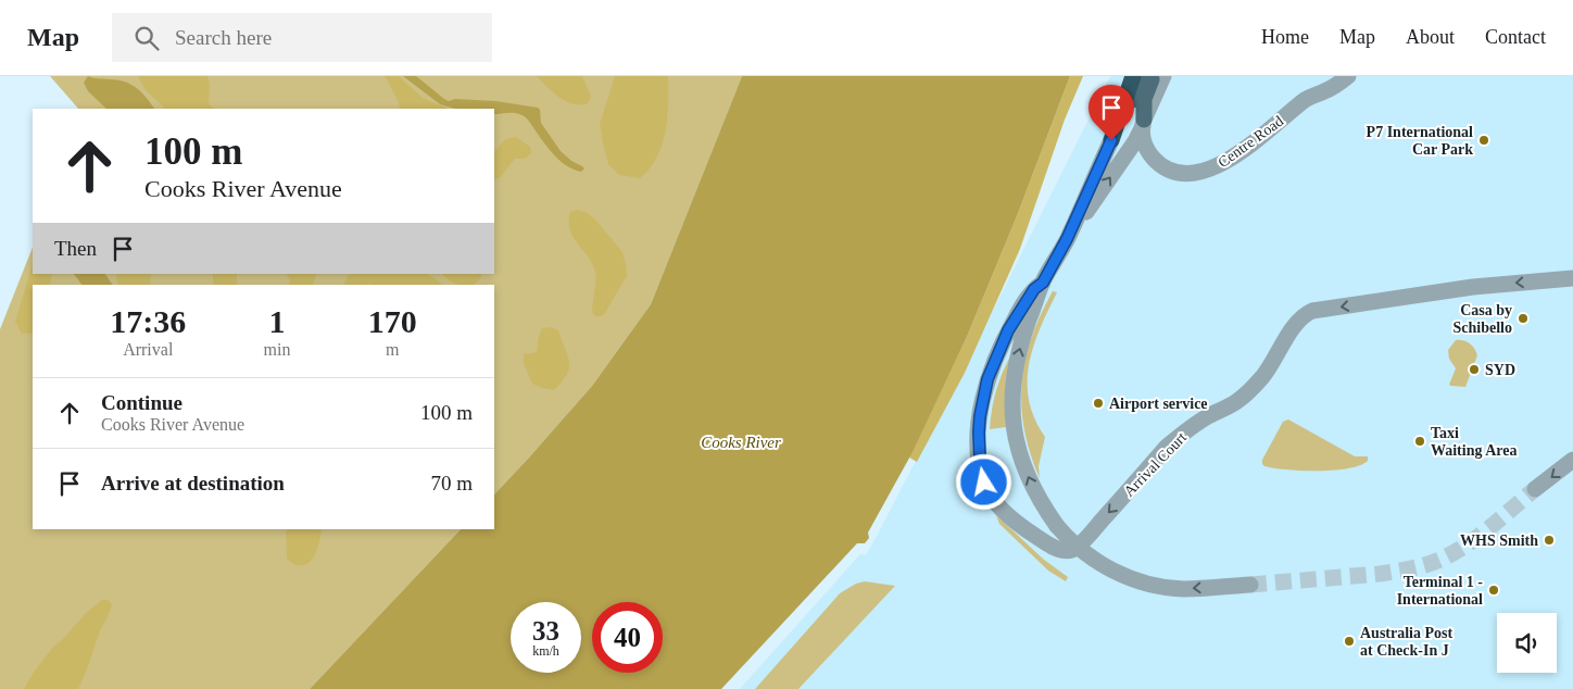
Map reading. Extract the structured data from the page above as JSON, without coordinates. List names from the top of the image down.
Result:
{
  "streets": {
    "street": ["Centre Road", "Arrival Court"]
  },
  "water": ["Cooks River"],
  "places": [
    "P7 International Car Park",
    "Casa by Schibello",
    "SYD",
    "Airport service",
    "Taxi Waiting Area",
    "WHS Smith",
    "Terminal 1 - International",
    "Australia Post at Check-In J"
  ],
  "page": {
    "header": "Map",
    "search": "Search here",
    "nav": [
      "Home",
      "Map",
      "About",
      "Contact"
    ],
    "turn": ["100 m", "Cooks River Avenue"],
    "then": "Then",
    "eta": [
      "17:36",
      "Arrival",
      "1",
      "min",
      "170",
      "m"
    ],
    "list": [
      {
        "name": "Continue",
        "note": "Cooks River Avenue",
        "value": "100 m"
      },
      {
        "name": "Arrive at destination",
        "value": "70 m"
      }
    ],
    "speed": "33 km/h",
    "limit": "40"
  }
}
